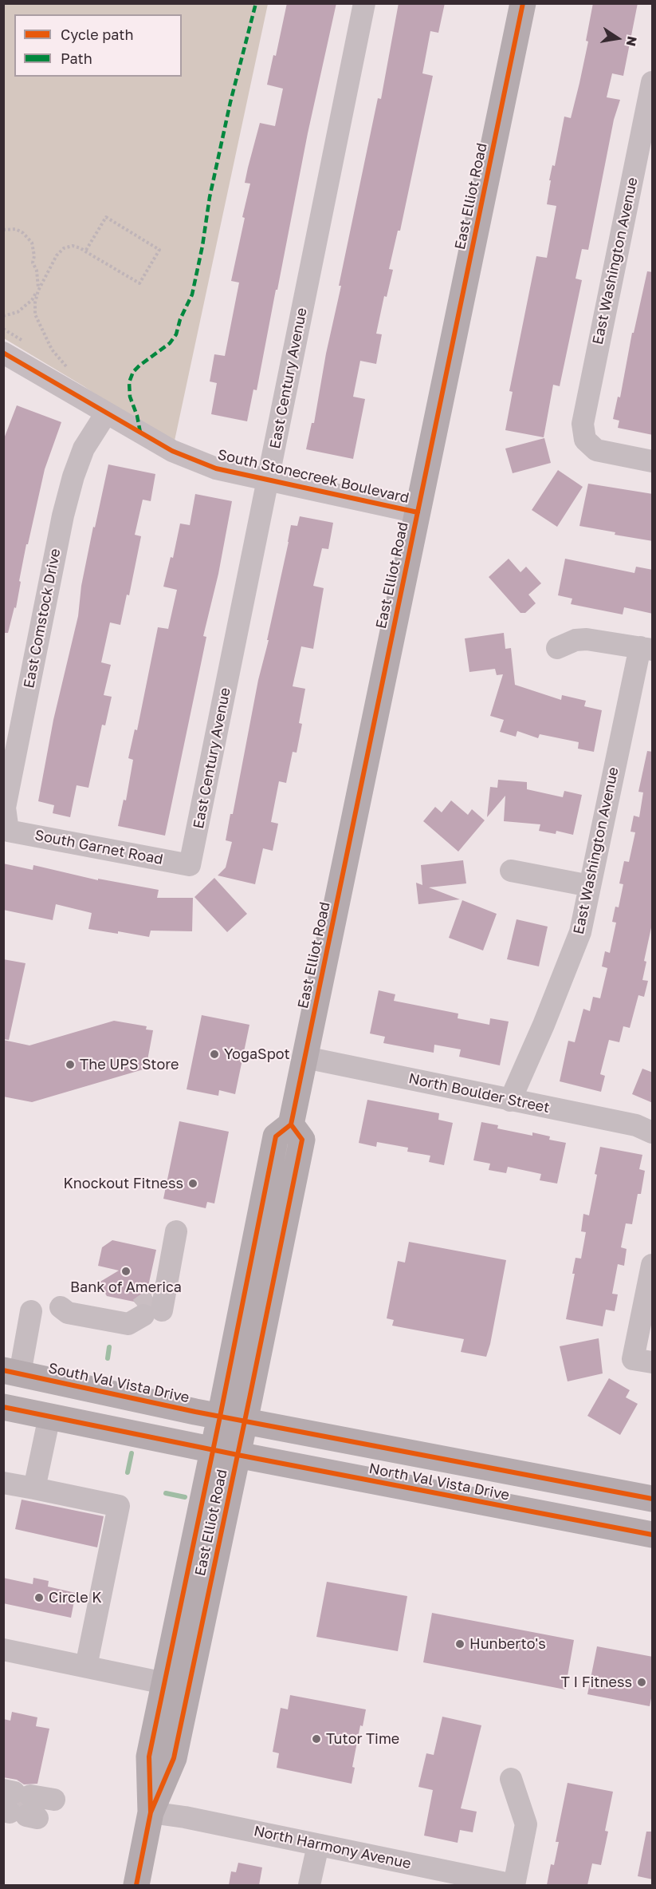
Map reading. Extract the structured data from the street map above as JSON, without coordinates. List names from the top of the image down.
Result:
{
  "streets": {
    "main road": ["East Elliot Road", "South Val Vista Drive", "North Val Vista Drive"],
    "street": [
      "East Washington Avenue",
      "East Century Avenue",
      "South Stonecreek Boulevard",
      "East Comstock Drive",
      "South Garnet Road",
      "North Boulder Street",
      "North Harmony Avenue"
    ]
  },
  "crossings": [
    ["East Elliot Road", "South Stonecreek Boulevard"],
    ["East Elliot Road", "North Boulder Street"],
    ["East Elliot Road", "South Val Vista Drive"],
    ["East Elliot Road", "North Val Vista Drive"],
    ["East Elliot Road", "North Harmony Avenue"],
    ["East Washington Avenue", "North Boulder Street"],
    ["East Century Avenue", "South Stonecreek Boulevard"],
    ["East Century Avenue", "South Garnet Road"],
    ["South Stonecreek Boulevard", "East Comstock Drive"],
    ["East Comstock Drive", "South Garnet Road"],
    ["South Val Vista Drive", "North Val Vista Drive"]
  ],
  "places": [
    "YogaSpot",
    "The UPS Store",
    "Knockout Fitness",
    "Bank of America",
    "Circle K",
    "Hunberto's",
    "T I Fitness",
    "Tutor Time"
  ],
  "legend": ["Cycle path", "Path"],
  "north": "right"
}
